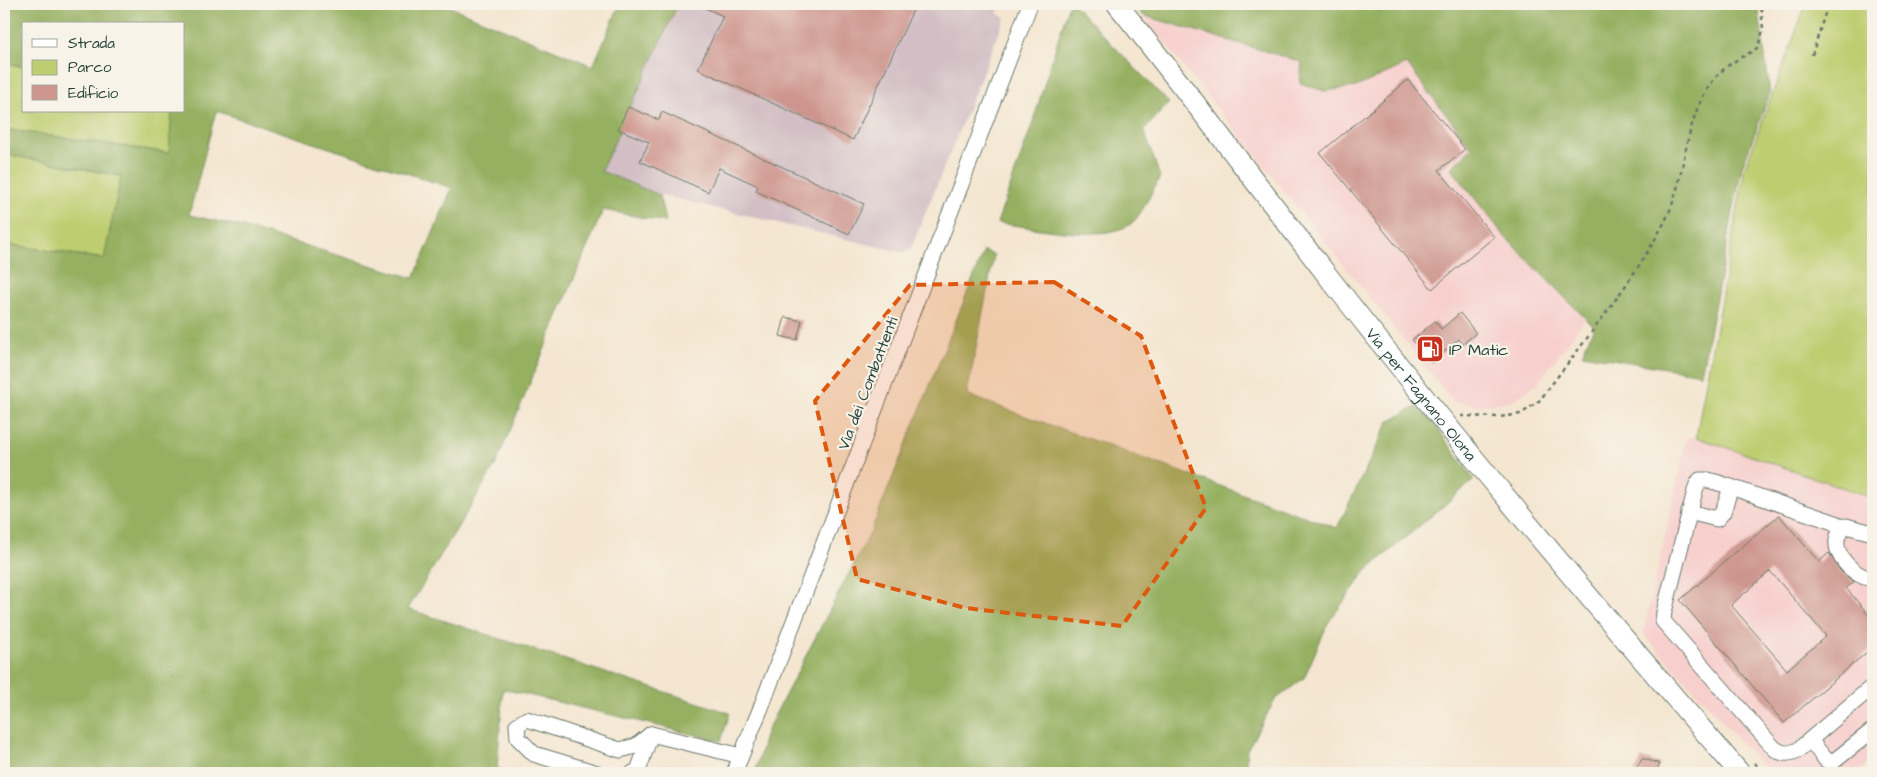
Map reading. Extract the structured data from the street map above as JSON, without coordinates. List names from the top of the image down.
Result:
{
  "streets": {
    "main road": ["Via per Fagnano Olona"],
    "street": ["Via dei Combattenti"]
  },
  "places": {
    "fuel station": ["IP Matic"]
  },
  "legend": ["Strada", "Parco", "Edificio"]
}
